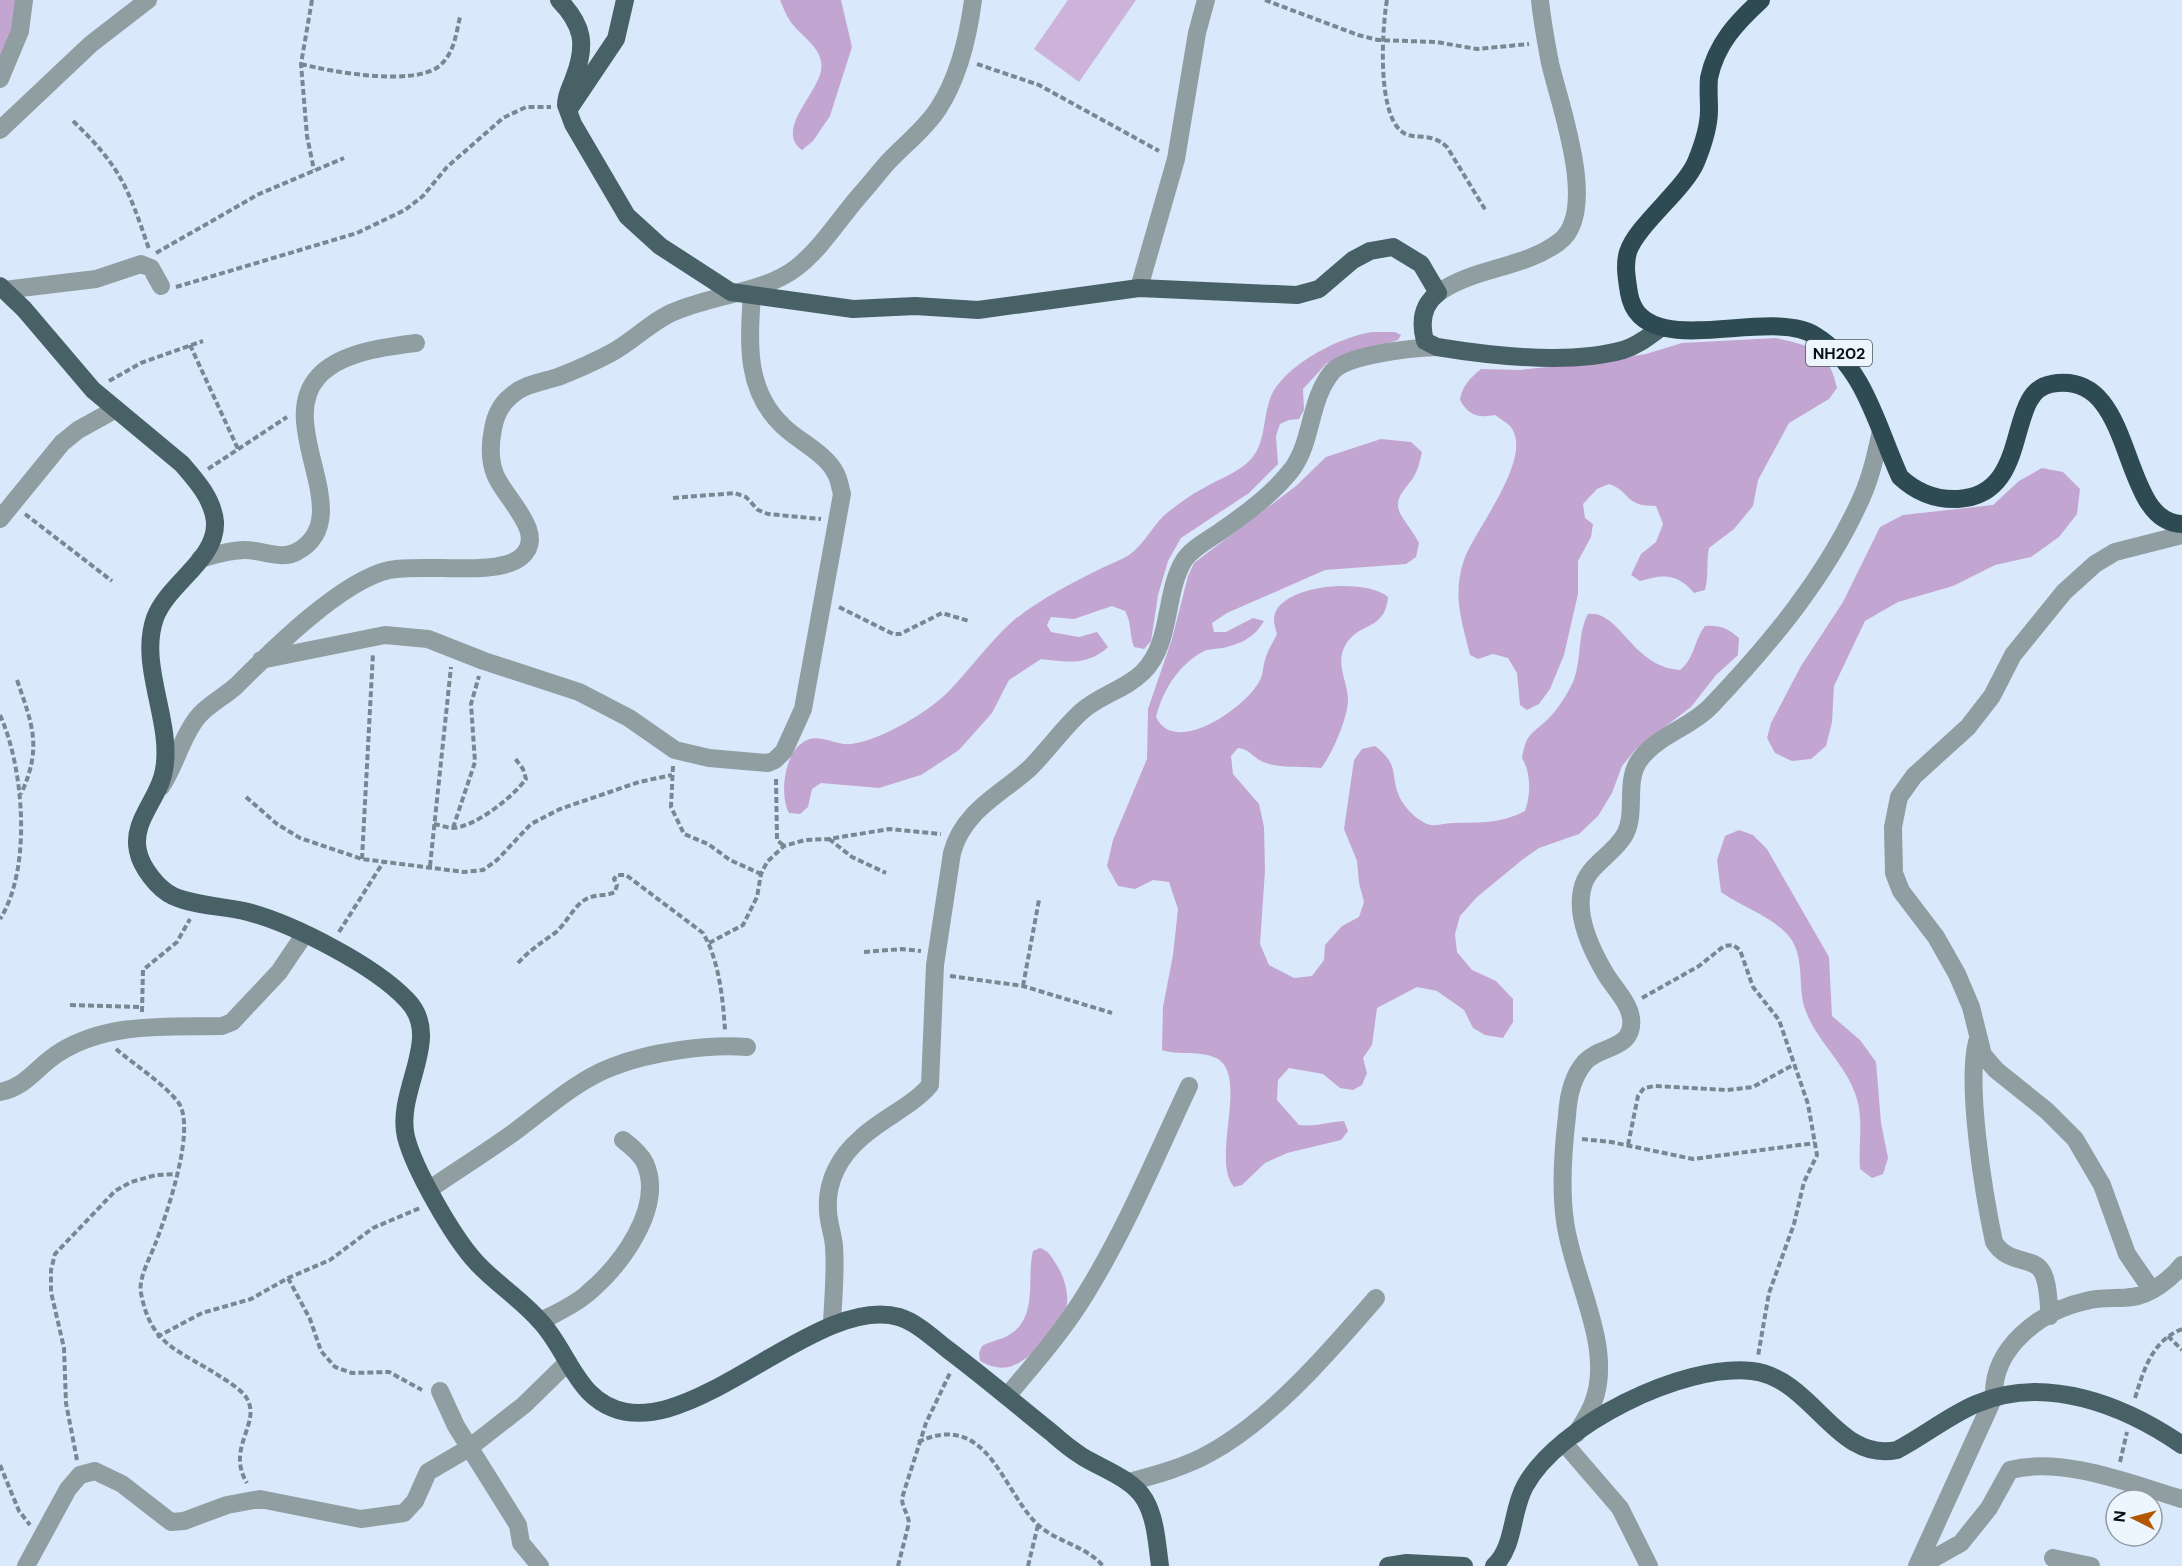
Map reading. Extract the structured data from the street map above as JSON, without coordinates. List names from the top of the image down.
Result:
{
  "streets": {
    "highway": ["NH202"]
  },
  "north": "left"
}
